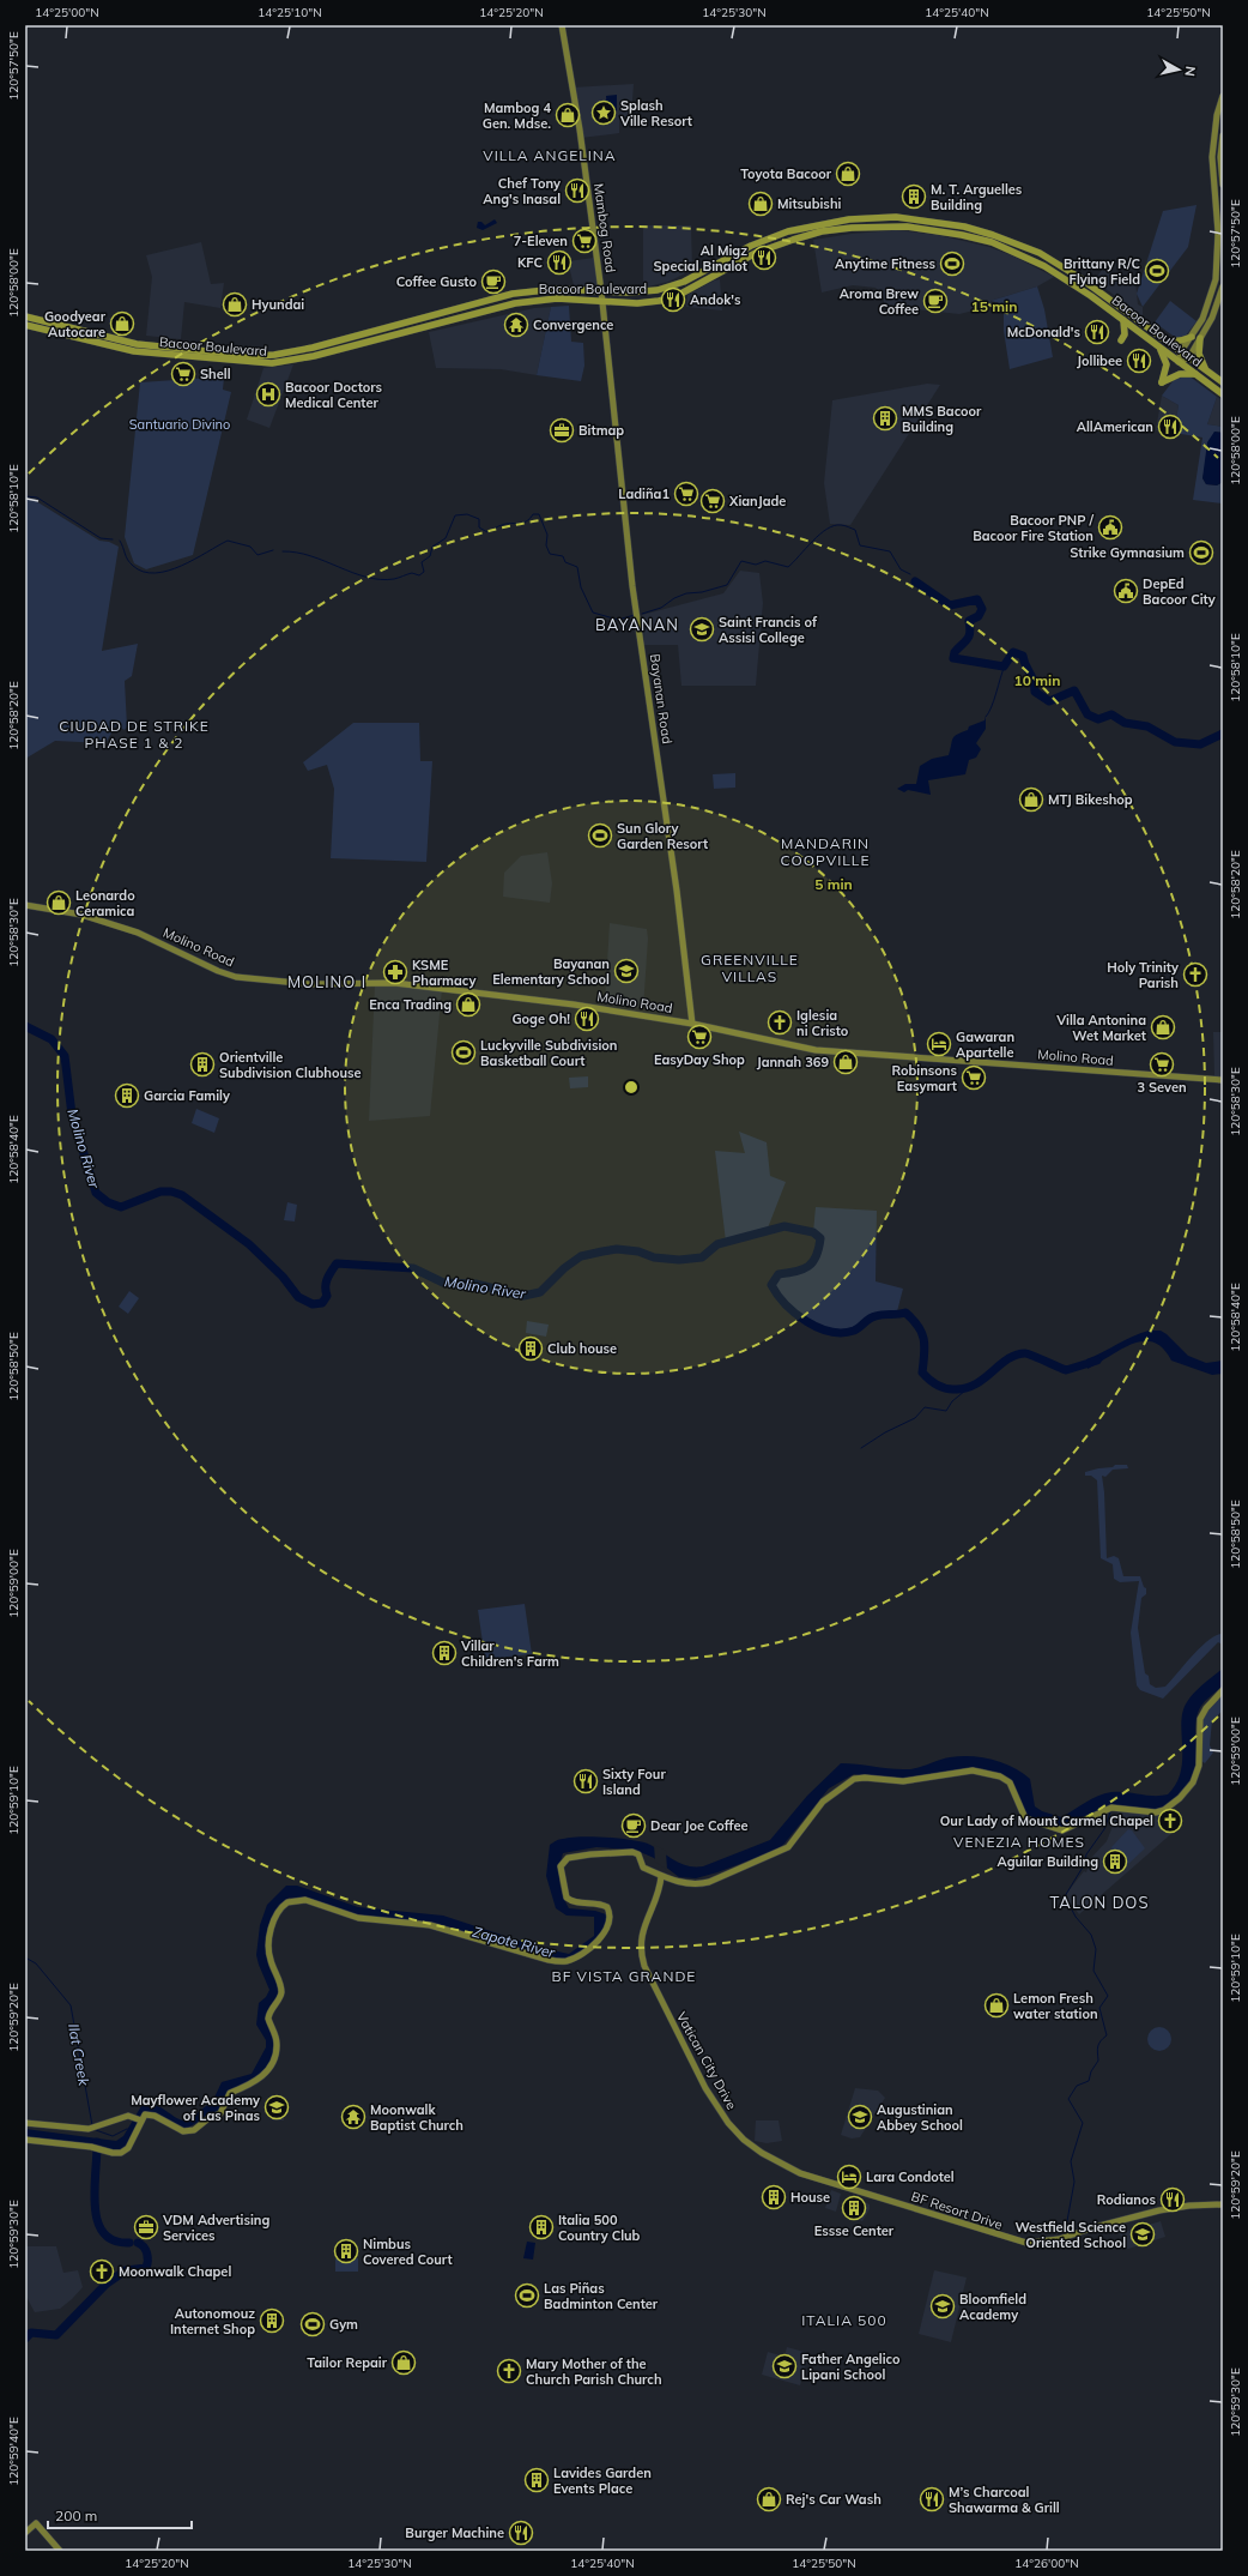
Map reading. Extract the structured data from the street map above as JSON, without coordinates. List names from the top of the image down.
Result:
{
  "streets": {
    "main road": [
      "Mambog Road",
      "Bacoor Boulevard",
      "Bayanan Road",
      "Molino Road",
      "Vatican City Drive",
      "BF Resort Drive"
    ]
  },
  "crossings": [
    ["Mambog Road", "Bacoor Boulevard"],
    ["Mambog Road", "Bayanan Road"],
    ["Bacoor Boulevard", "Bayanan Road"],
    ["Bayanan Road", "Molino Road"],
    ["Vatican City Drive", "BF Resort Drive"]
  ],
  "districts": [
    "VILLA ANGELINA",
    "BAYANAN",
    "CIUDAD DE STRIKE PHASE 1 & 2",
    "MANDARIN COOPVILLE",
    "GREENVILLE VILLAS",
    "MOLINO I",
    "VENEZIA HOMES",
    "TALON DOS",
    "BF VISTA GRANDE",
    "ITALIA 500"
  ],
  "water": ["Molino River", "Zapote River", "Ilat Creek"],
  "parks": ["Santuario Divino"],
  "places": {
    "place": ["Splash Ville Resort"],
    "shop": [
      "Mambog 4 Gen. Mdse.",
      "Toyota Bacoor",
      "Mitsubishi",
      "Hyundai",
      "Goodyear Autocare",
      "MTJ Bikeshop",
      "Leonardo Ceramica",
      "Enca Trading",
      "Villa Antonina Wet Market",
      "Jannah 369",
      "Lemon Fresh water station",
      "Tailor Repair",
      "Rej's Car Wash"
    ],
    "restaurant": [
      "Chef Tony Ang's Inasal",
      "Al Migz Special Binalot",
      "KFC",
      "Andok's",
      "McDonald's",
      "Jollibee",
      "AllAmerican",
      "Goge Oh!",
      "Sixty Four Island",
      "Rodianos",
      "M’s Charcoal Shawarma & Grill",
      "Burger Machine"
    ],
    "building": [
      "M. T. Arguelles Building",
      "MMS Bacoor Building",
      "Orientville Subdivision Clubhouse",
      "Garcia Family",
      "Club house",
      "Villar Children's Farm",
      "Aguilar Building",
      "House",
      "Essse Center",
      "Italia 500 Country Club",
      "Nimbus Covered Court",
      "Autonomouz Internet Shop",
      "Lavides Garden Events Place"
    ],
    "supermarket": [
      "7-Eleven",
      "Shell",
      "Ladiña1",
      "XianJade",
      "EasyDay Shop",
      "3 Seven",
      "Robinsons Easymart"
    ],
    "sports": [
      "Anytime Fitness",
      "Brittany R/C Flying Field",
      "Strike Gymnasium",
      "Sun Glory Garden Resort",
      "Luckyville Subdivision Basketball Court",
      "Las Piñas Badminton Center",
      "Gym"
    ],
    "cafe": ["Coffee Gusto", "Aroma Brew Coffee", "Dear Joe Coffee"],
    "temple": ["Convergence", "Moonwalk Baptist Church"],
    "hospital": ["Bacoor Doctors Medical Center"],
    "office": ["Bitmap", "VDM Advertising Services"],
    "public building": ["Bacoor PNP / Bacoor Fire Station", "DepEd Bacoor City"],
    "school or university": [
      "Saint Francis of Assisi College",
      "Bayanan Elementary School",
      "Mayflower Academy of Las Pinas",
      "Augustinian Abbey School",
      "Westfield Science Oriented School",
      "Bloomfield Academy",
      "Father Angelico Lipani School"
    ],
    "pharmacy": ["KSME Pharmacy"],
    "church": [
      "Holy Trinity Parish",
      "Iglesia ni Cristo",
      "Our Lady of Mount Carmel Chapel",
      "Moonwalk Chapel",
      "Mary Mother of the Church Parish Church"
    ],
    "hotel": ["Gawaran Apartelle", "Lara Condotel"]
  },
  "scale_bar": "200 m",
  "north": "right",
  "coordinates": [
    "14°25'00\"N",
    "14°25'10\"N",
    "14°25'20\"N",
    "14°25'30\"N",
    "14°25'40\"N",
    "14°25'50\"N",
    "120°57'50\"E",
    "120°58'00\"E",
    "120°58'10\"E",
    "120°58'20\"E",
    "120°58'30\"E",
    "120°58'40\"E",
    "120°58'50\"E",
    "120°59'00\"E",
    "120°59'10\"E",
    "120°59'20\"E",
    "120°59'30\"E",
    "120°59'40\"E",
    "14°26'00\"N"
  ],
  "rings": ["15 min", "10 min", "5 min"]
}
